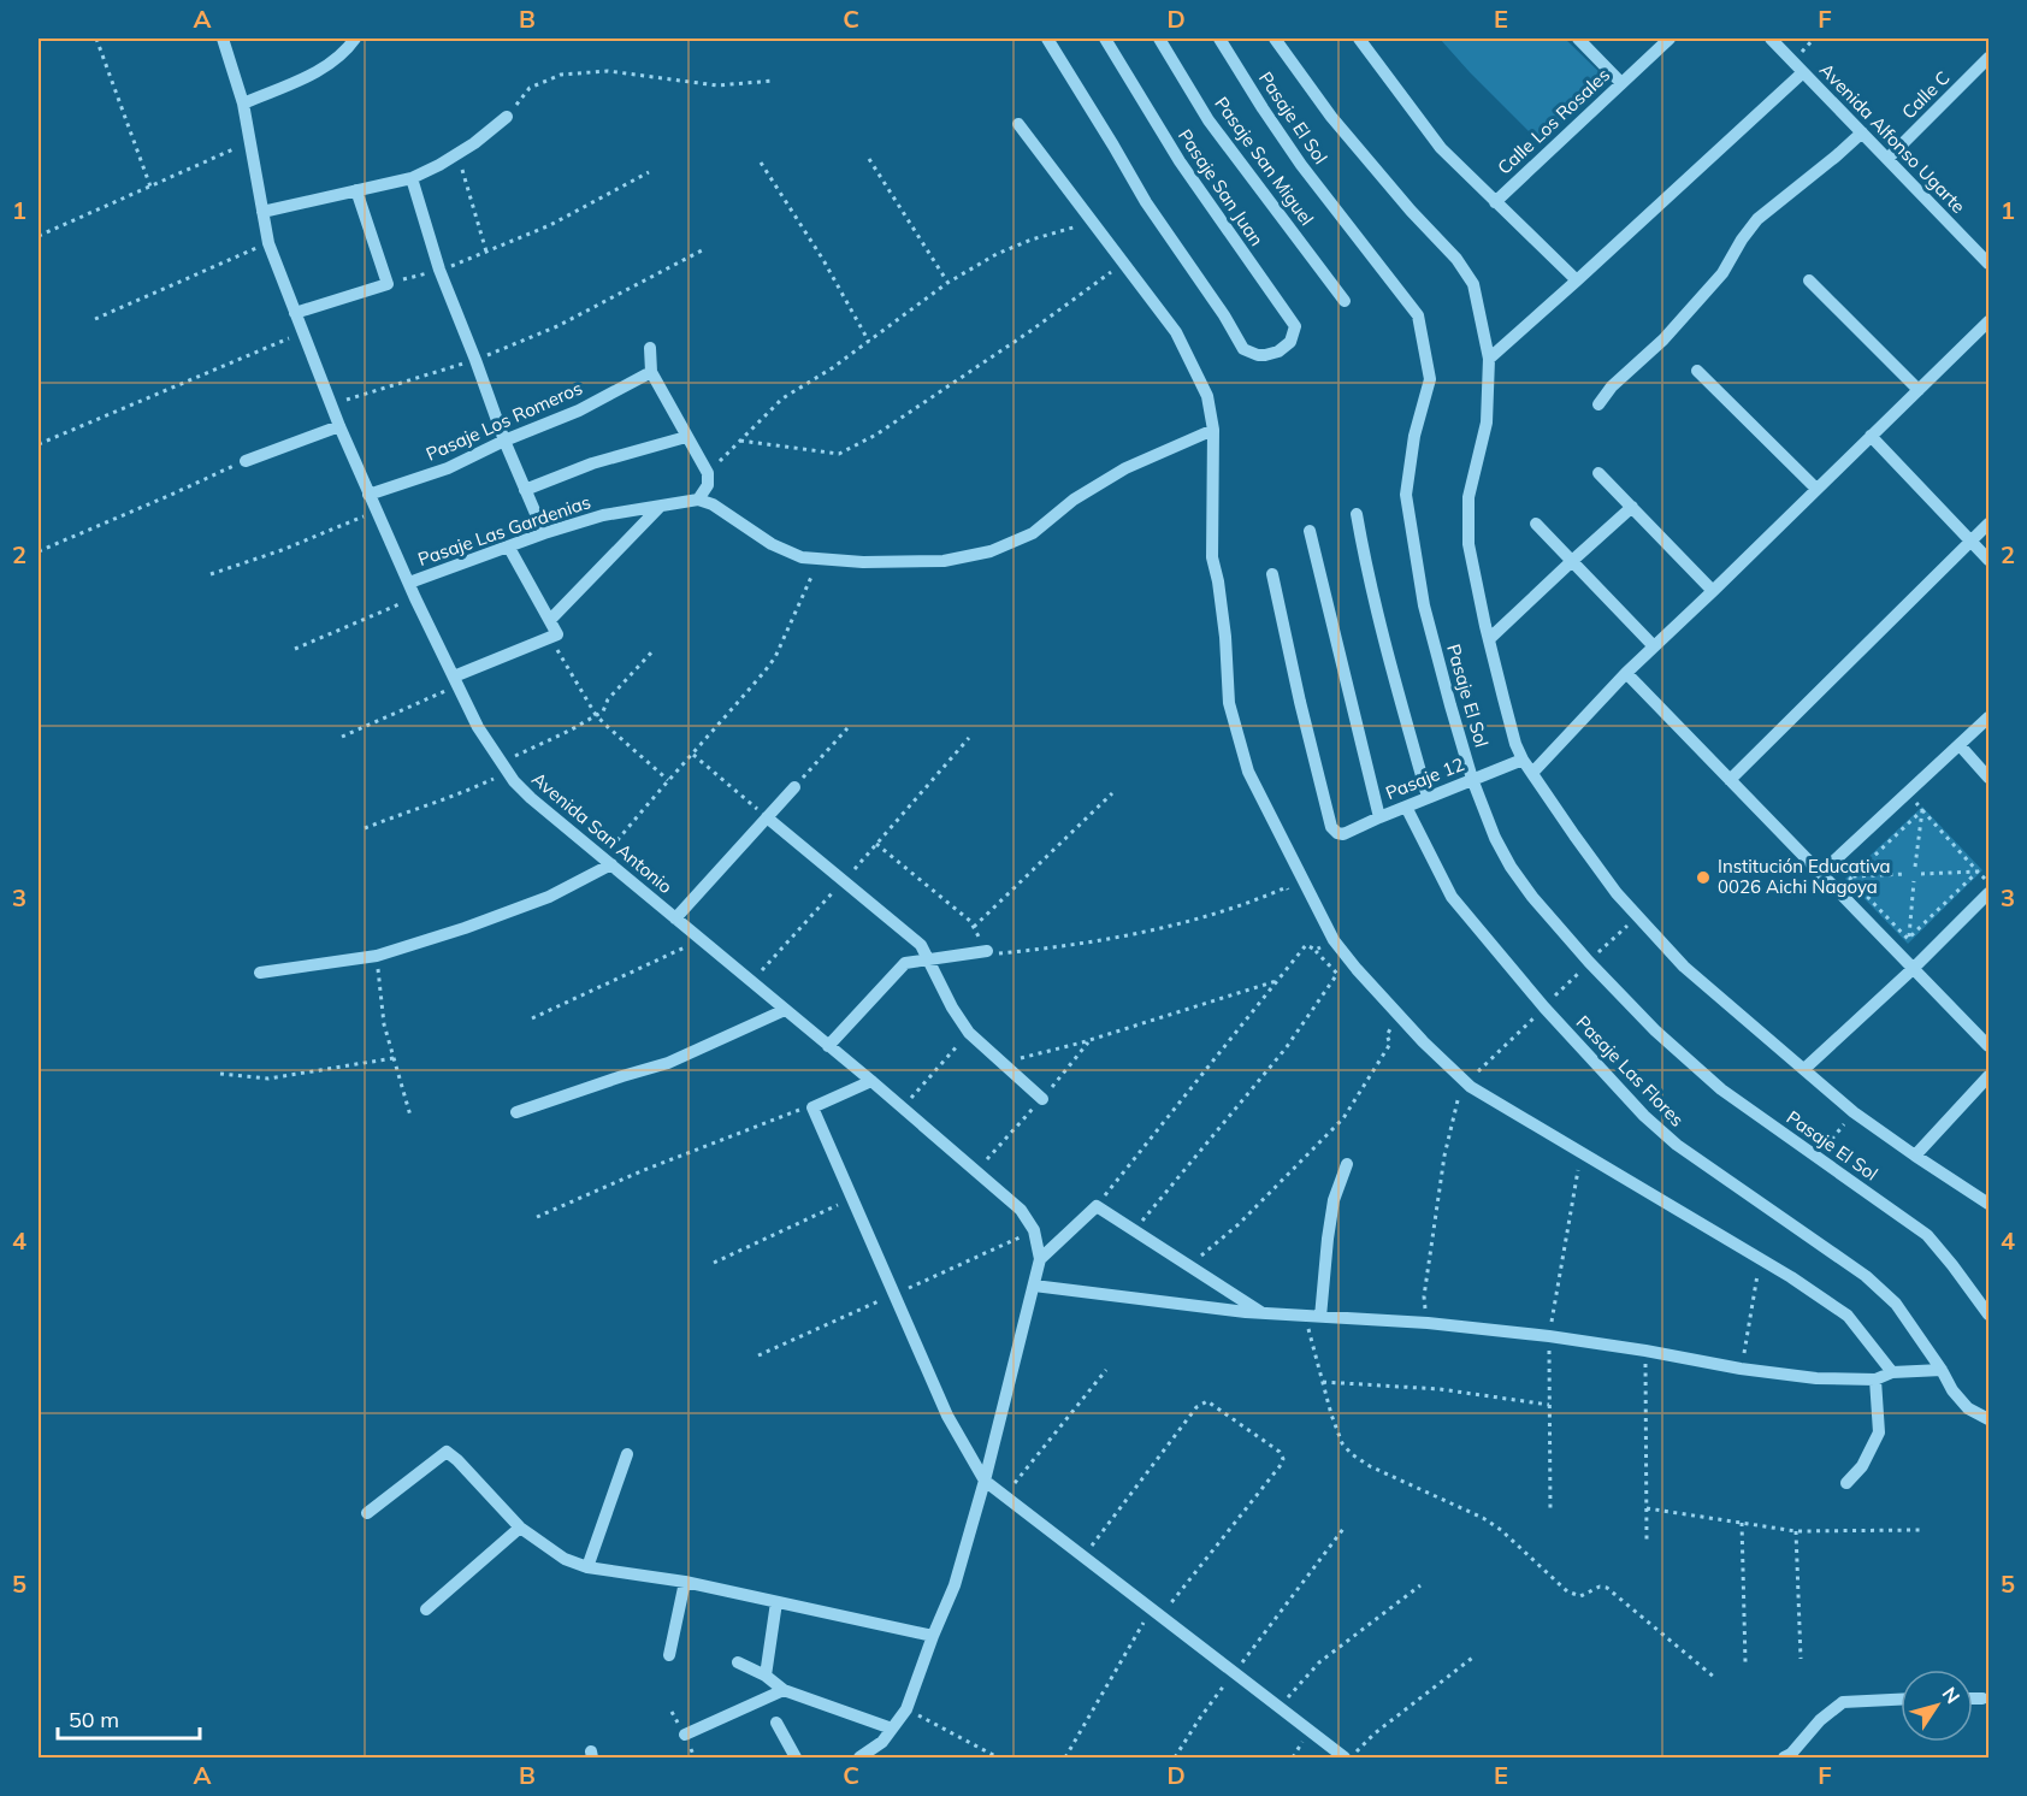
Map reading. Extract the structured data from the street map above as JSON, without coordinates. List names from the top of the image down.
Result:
{
  "streets": {
    "street": [
      "Calle C",
      "Pasaje El Sol",
      "Calle Los Rosales",
      "Avenida Alfonso Ugarte",
      "Pasaje San Miguel",
      "Pasaje San Juan",
      "Pasaje Los Romeros",
      "Pasaje Las Gardenias",
      "Pasaje 12",
      "Avenida San Antonio",
      "Pasaje Las Flores"
    ]
  },
  "crossings": [
    ["Calle C", "Avenida Alfonso Ugarte"],
    ["Pasaje El Sol", "Pasaje 12"],
    ["Pasaje Los Romeros", "Avenida San Antonio"],
    ["Pasaje Las Gardenias", "Avenida San Antonio"],
    ["Pasaje 12", "Pasaje Las Flores"]
  ],
  "places": ["Institución Educativa 0026 Aichi Nagoya"],
  "scale_bar": "50 m",
  "north": "top right",
  "grid": {
    "columns": [
      "A",
      "B",
      "C",
      "D",
      "E",
      "F"
    ],
    "rows": [
      "1",
      "2",
      "3",
      "4",
      "5"
    ]
  }
}
